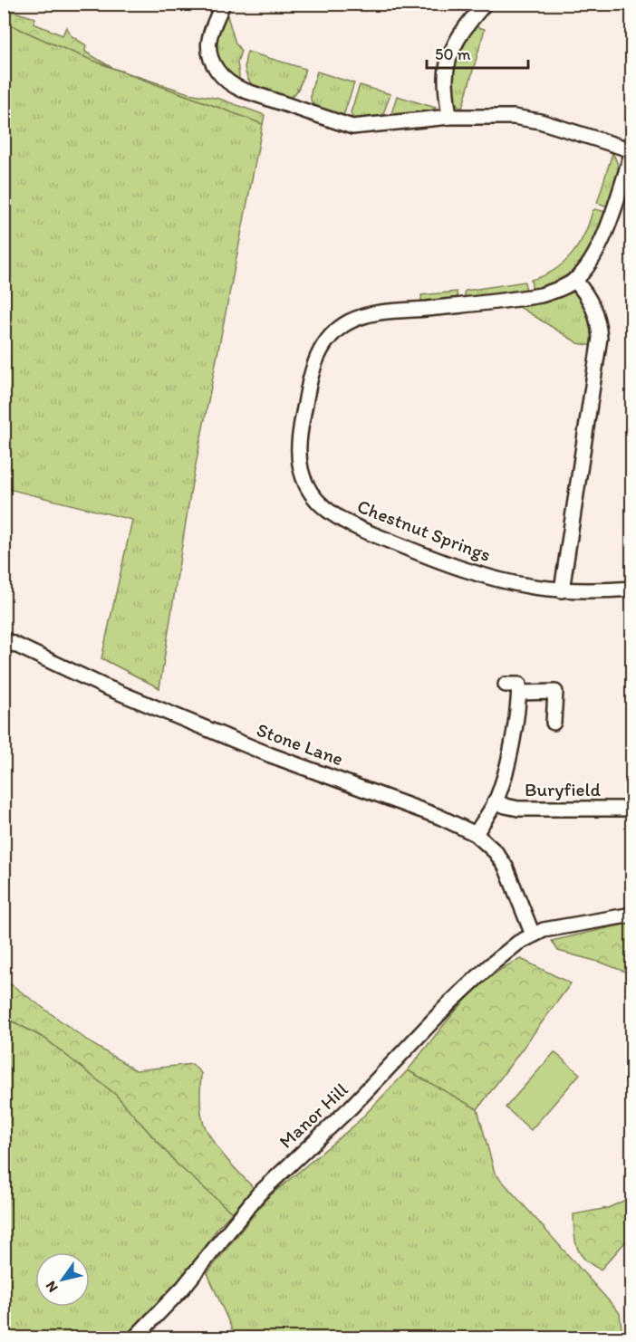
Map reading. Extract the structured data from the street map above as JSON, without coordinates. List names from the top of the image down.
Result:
{
  "streets": {
    "street": [
      "Chestnut Springs",
      "Stone Lane",
      "Buryfield",
      "Manor Hill"
    ]
  },
  "crossings": [
    ["Stone Lane", "Buryfield"],
    ["Stone Lane", "Manor Hill"]
  ],
  "scale_bar": "50 m",
  "north": "bottom left"
}
